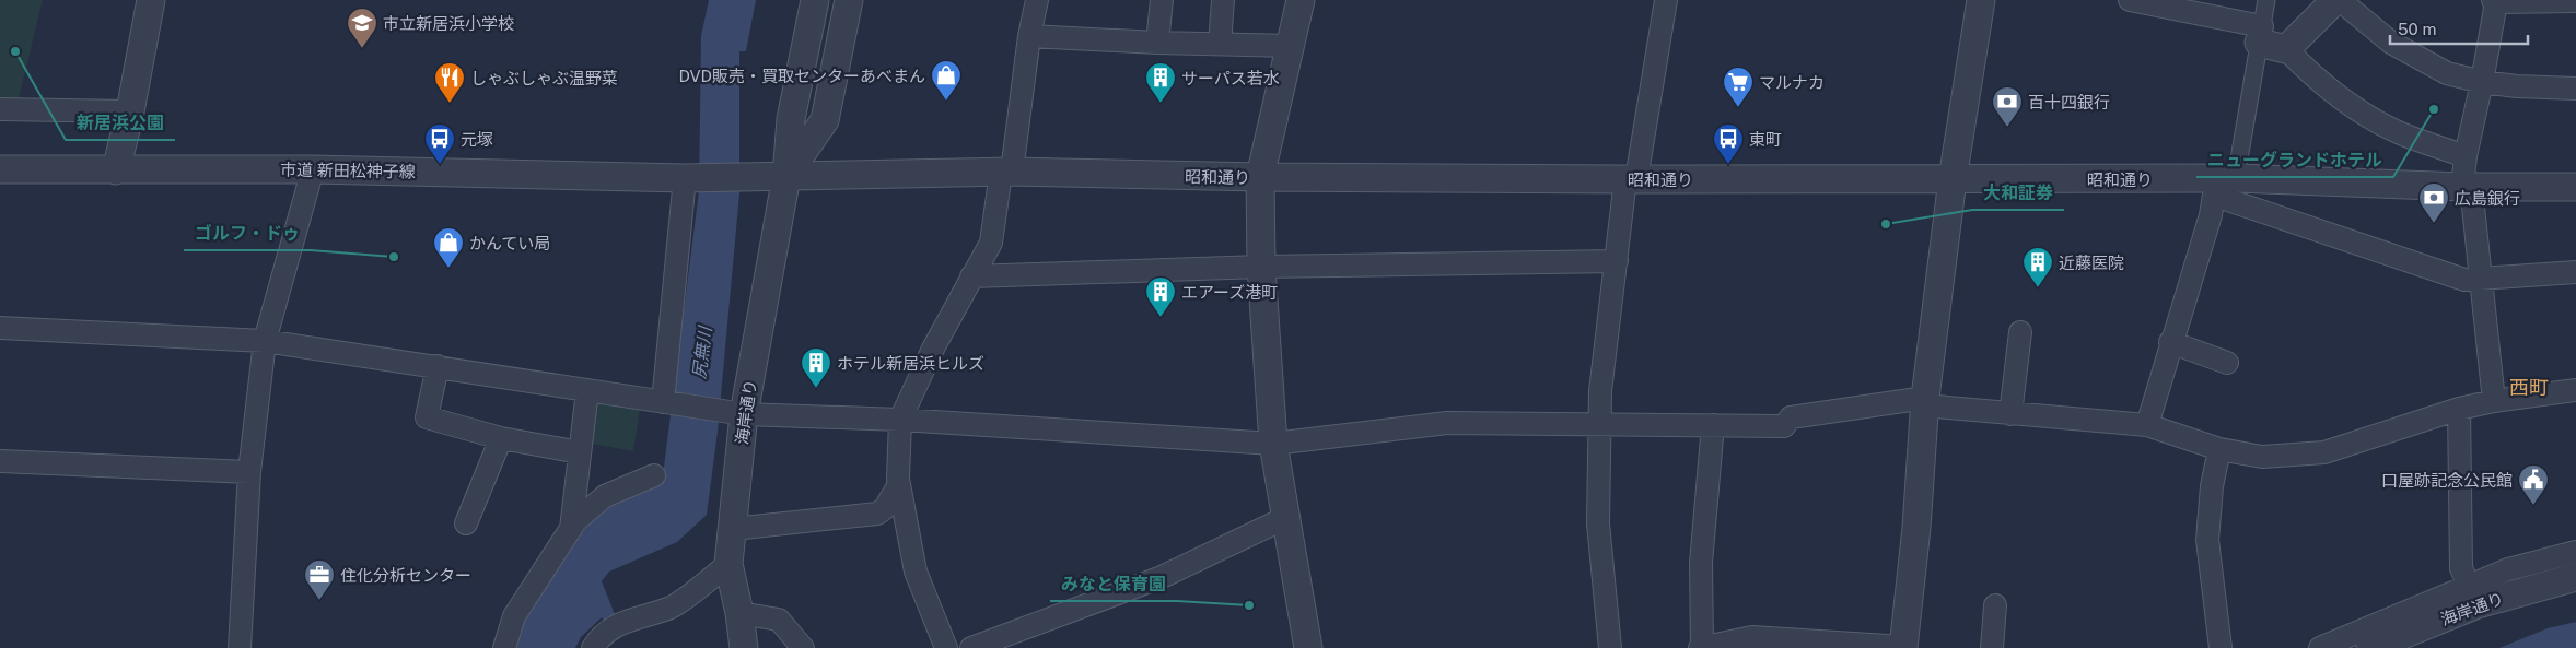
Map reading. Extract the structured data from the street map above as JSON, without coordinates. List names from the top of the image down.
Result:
{
  "streets": {
    "street": ["市道 新田松神子線", "昭和通り", "海岸通り"]
  },
  "crossings": [
    ["市道 新田松神子線", "昭和通り"],
    ["昭和通り", "海岸通り"]
  ],
  "districts": ["西町"],
  "water": ["尻無川"],
  "places": {
    "school or university": ["市立新居浜小学校"],
    "other": [
      "新居浜公園",
      "ニューグランドホテル",
      "大和証券",
      "ゴルフ・ドゥ",
      "みなと保育園"
    ],
    "shop": ["DVD販売・買取センターあべまん", "かんてい局"],
    "restaurant": ["しゃぶしゃぶ温野菜"],
    "building": [
      "サーパス若水",
      "近藤医院",
      "エアーズ港町",
      "ホテル新居浜ヒルズ"
    ],
    "supermarket": ["マルナカ"],
    "bank": ["百十四銀行", "広島銀行"],
    "bus stop": ["元塚", "東町"],
    "public building": ["口屋跡記念公民館"],
    "office": ["住化分析センター"]
  },
  "scale_bar": "50 m"
}
